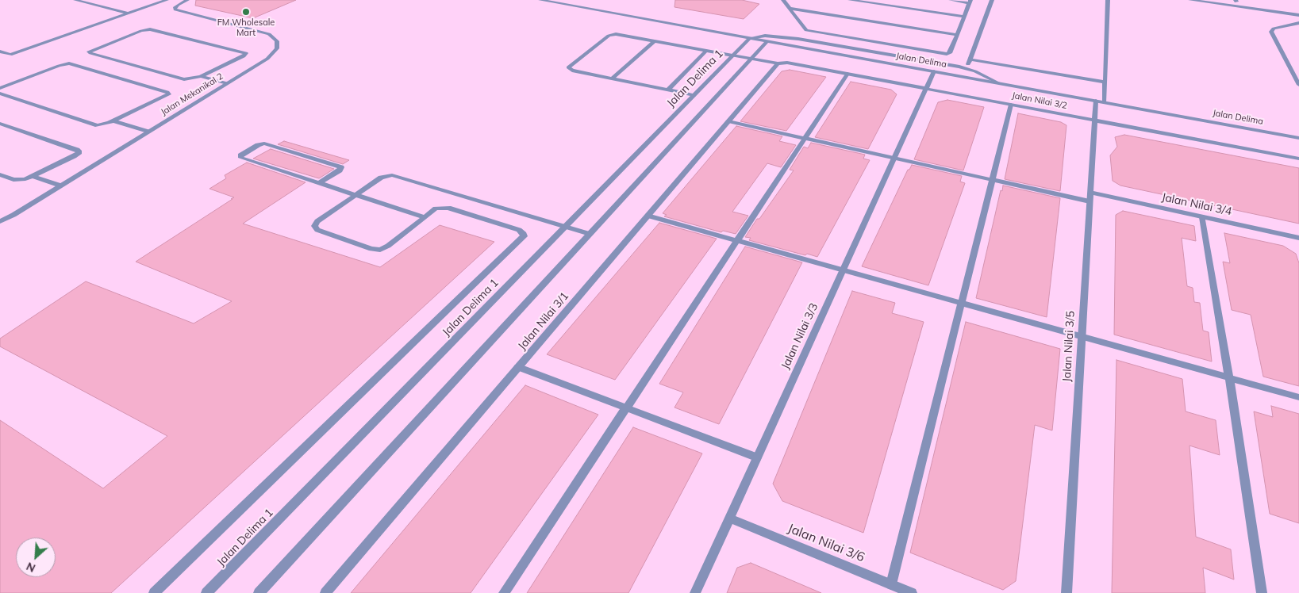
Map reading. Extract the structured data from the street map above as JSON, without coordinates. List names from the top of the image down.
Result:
{
  "streets": {
    "street": [
      "Jalan Delima",
      "Jalan Delima 1",
      "Jalan Mekanikal 2",
      "Jalan Nilai 3/2",
      "Jalan Nilai 3/4",
      "Jalan Nilai 3/1",
      "Jalan Nilai 3/3",
      "Jalan Nilai 3/5",
      "Jalan Nilai 3/6"
    ]
  },
  "crossings": [
    ["Jalan Delima", "Jalan Delima 1"],
    ["Jalan Delima", "Jalan Nilai 3/3"],
    ["Jalan Delima", "Jalan Nilai 3/5"],
    ["Jalan Delima 1", "Jalan Nilai 3/2"],
    ["Jalan Nilai 3/2", "Jalan Nilai 3/1"],
    ["Jalan Nilai 3/2", "Jalan Nilai 3/3"],
    ["Jalan Nilai 3/2", "Jalan Nilai 3/5"],
    ["Jalan Nilai 3/4", "Jalan Nilai 3/1"],
    ["Jalan Nilai 3/4", "Jalan Nilai 3/3"],
    ["Jalan Nilai 3/4", "Jalan Nilai 3/5"],
    ["Jalan Nilai 3/3", "Jalan Nilai 3/6"]
  ],
  "places": ["FM Wholesale Mart"],
  "north": "bottom left"
}
